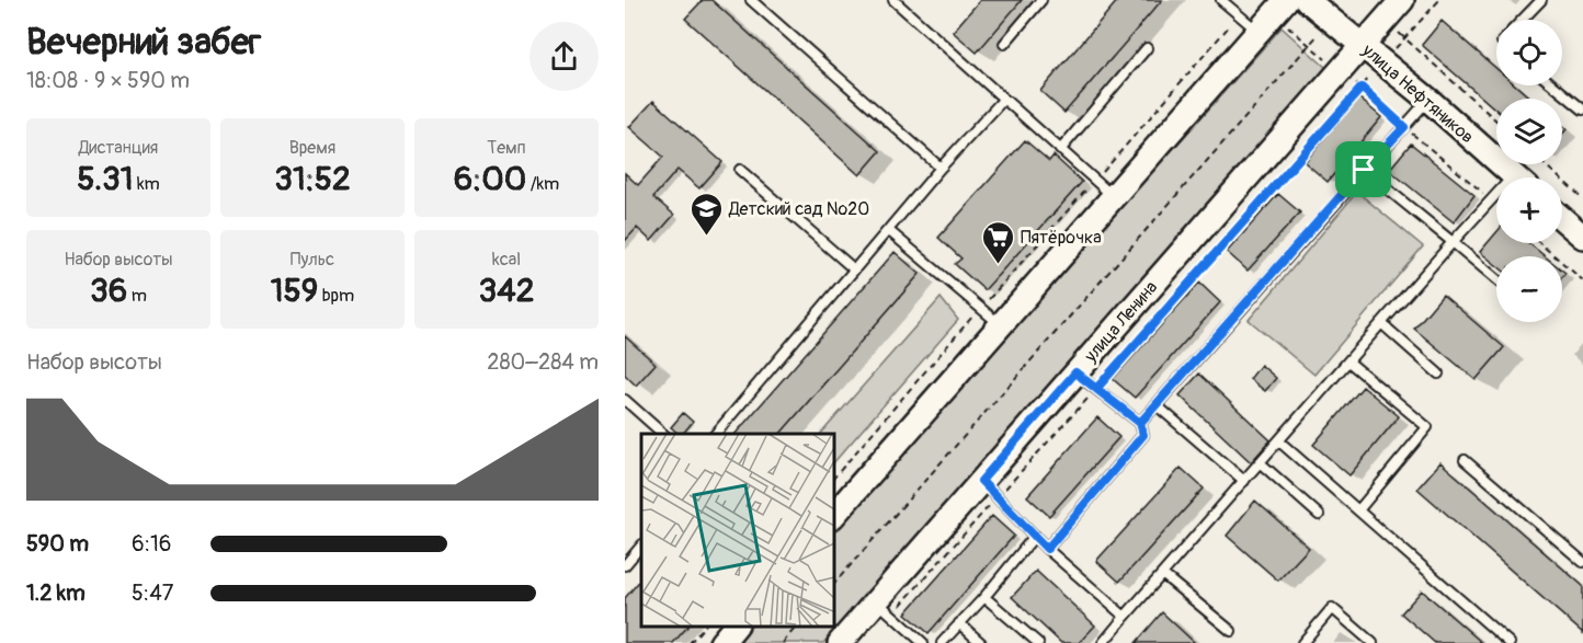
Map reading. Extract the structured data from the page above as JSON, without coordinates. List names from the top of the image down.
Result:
{
  "streets": {
    "main road": ["улица Нефтяников", "улица Ленина"]
  },
  "crossings": [
    ["улица Нефтяников", "улица Ленина"]
  ],
  "places": {
    "school or university": ["Детский сад №20"],
    "supermarket": ["Пятёрочка"]
  },
  "page": {
    "heading": ["Вечерний забег", "18:08 · 9 × 590 m"],
    "map_buttons": ["+", "−"],
    "stats": [
      ["Дистанция", "5.31 km"],
      ["Время", "31:52"],
      ["Темп", "6:00 /km"],
      ["Набор высоты", "36 m"],
      ["Пульс", "159 bpm"],
      ["kcal", "342"]
    ],
    "chart": ["Набор высоты", "280–284 m"],
    "list": [
      {
        "name": "590 m",
        "note": "6:16"
      },
      {
        "name": "1.2 km",
        "note": "5:47"
      }
    ]
  }
}
